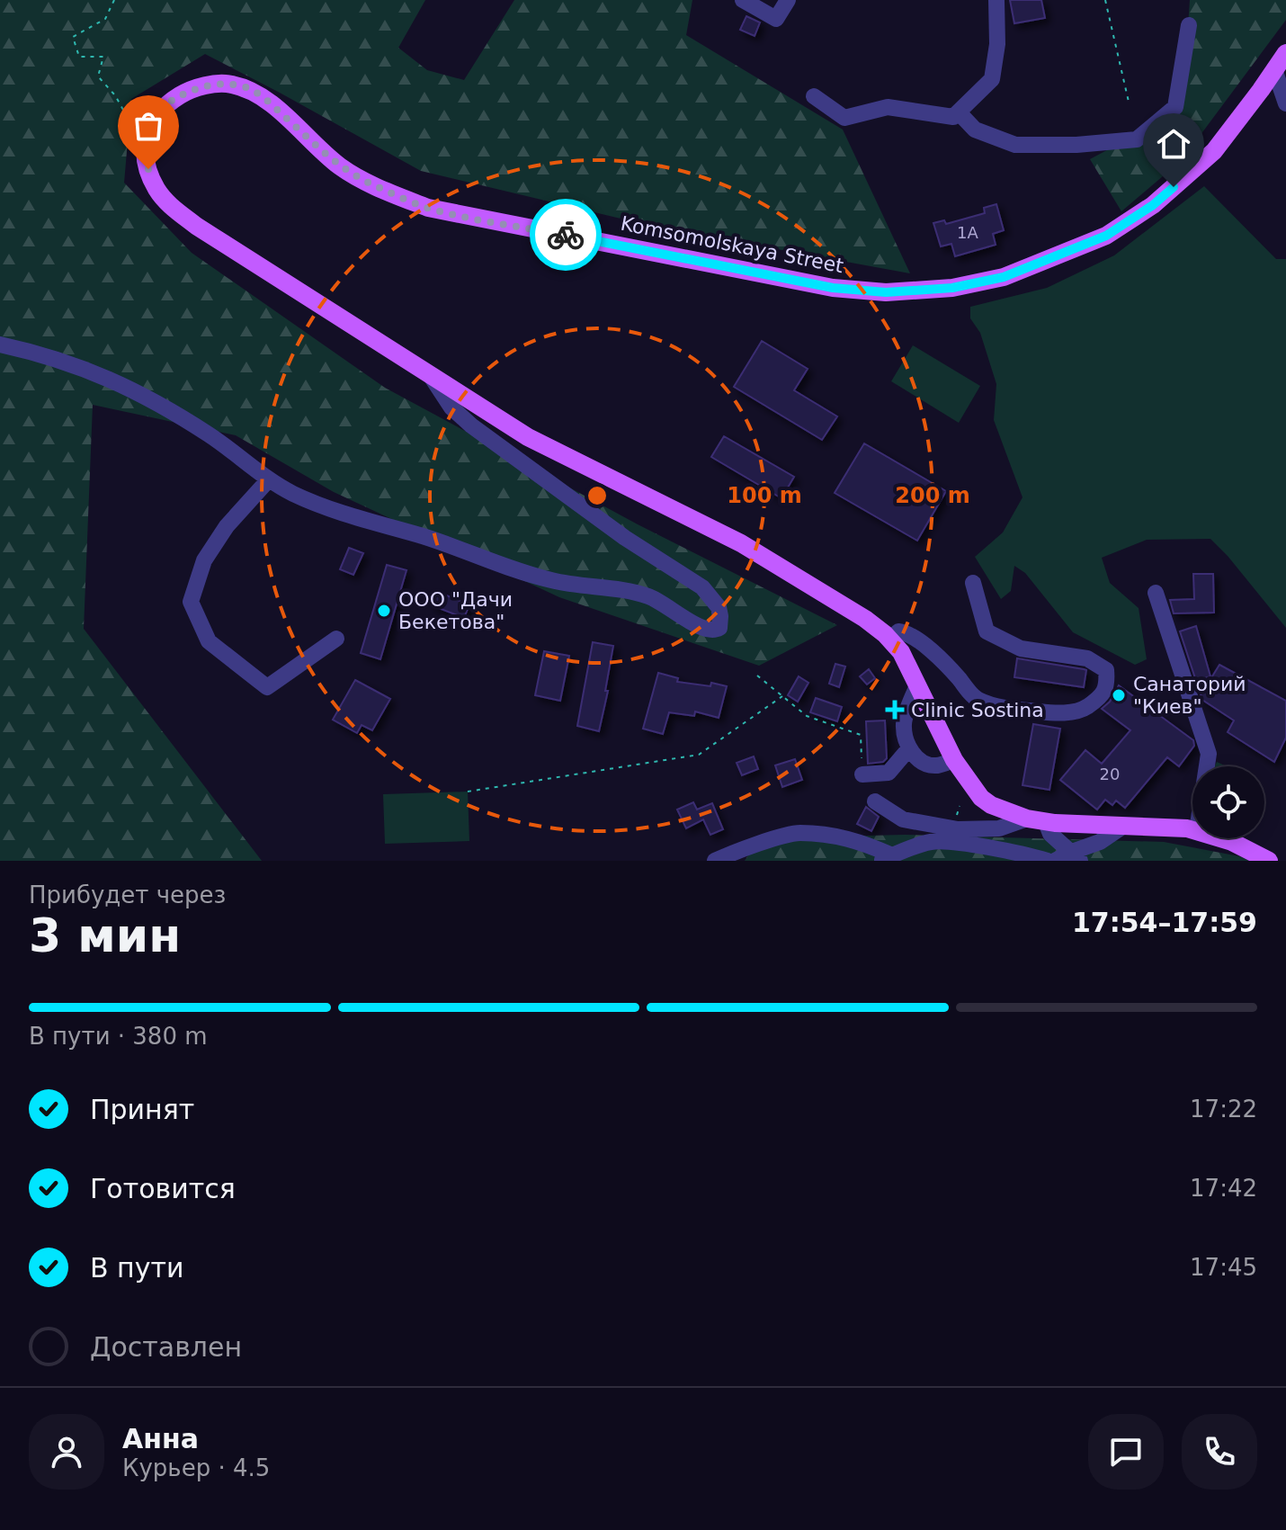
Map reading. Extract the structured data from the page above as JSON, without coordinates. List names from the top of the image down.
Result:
{
  "streets": {
    "main road": ["Komsomolskaya Street"]
  },
  "places": {
    "other": ["ООО \"Дачи Бекетова\"", "Санаторий \"Киев\""],
    "health": ["Clinic Sostina"]
  },
  "house_numbers": ["1А", "20"],
  "page": {
    "heading": ["3 мин", "Прибудет через", "17:54–17:59"],
    "panel": ["Анна", "Курьер · 4.5"],
    "bar": "В пути · 380 m",
    "list": [
      ["Принят", "17:22"],
      ["Готовится", "17:42"],
      ["В пути", "17:45"],
      "Доставлен"
    ]
  },
  "rings": ["100 m", "200 m"]
}
